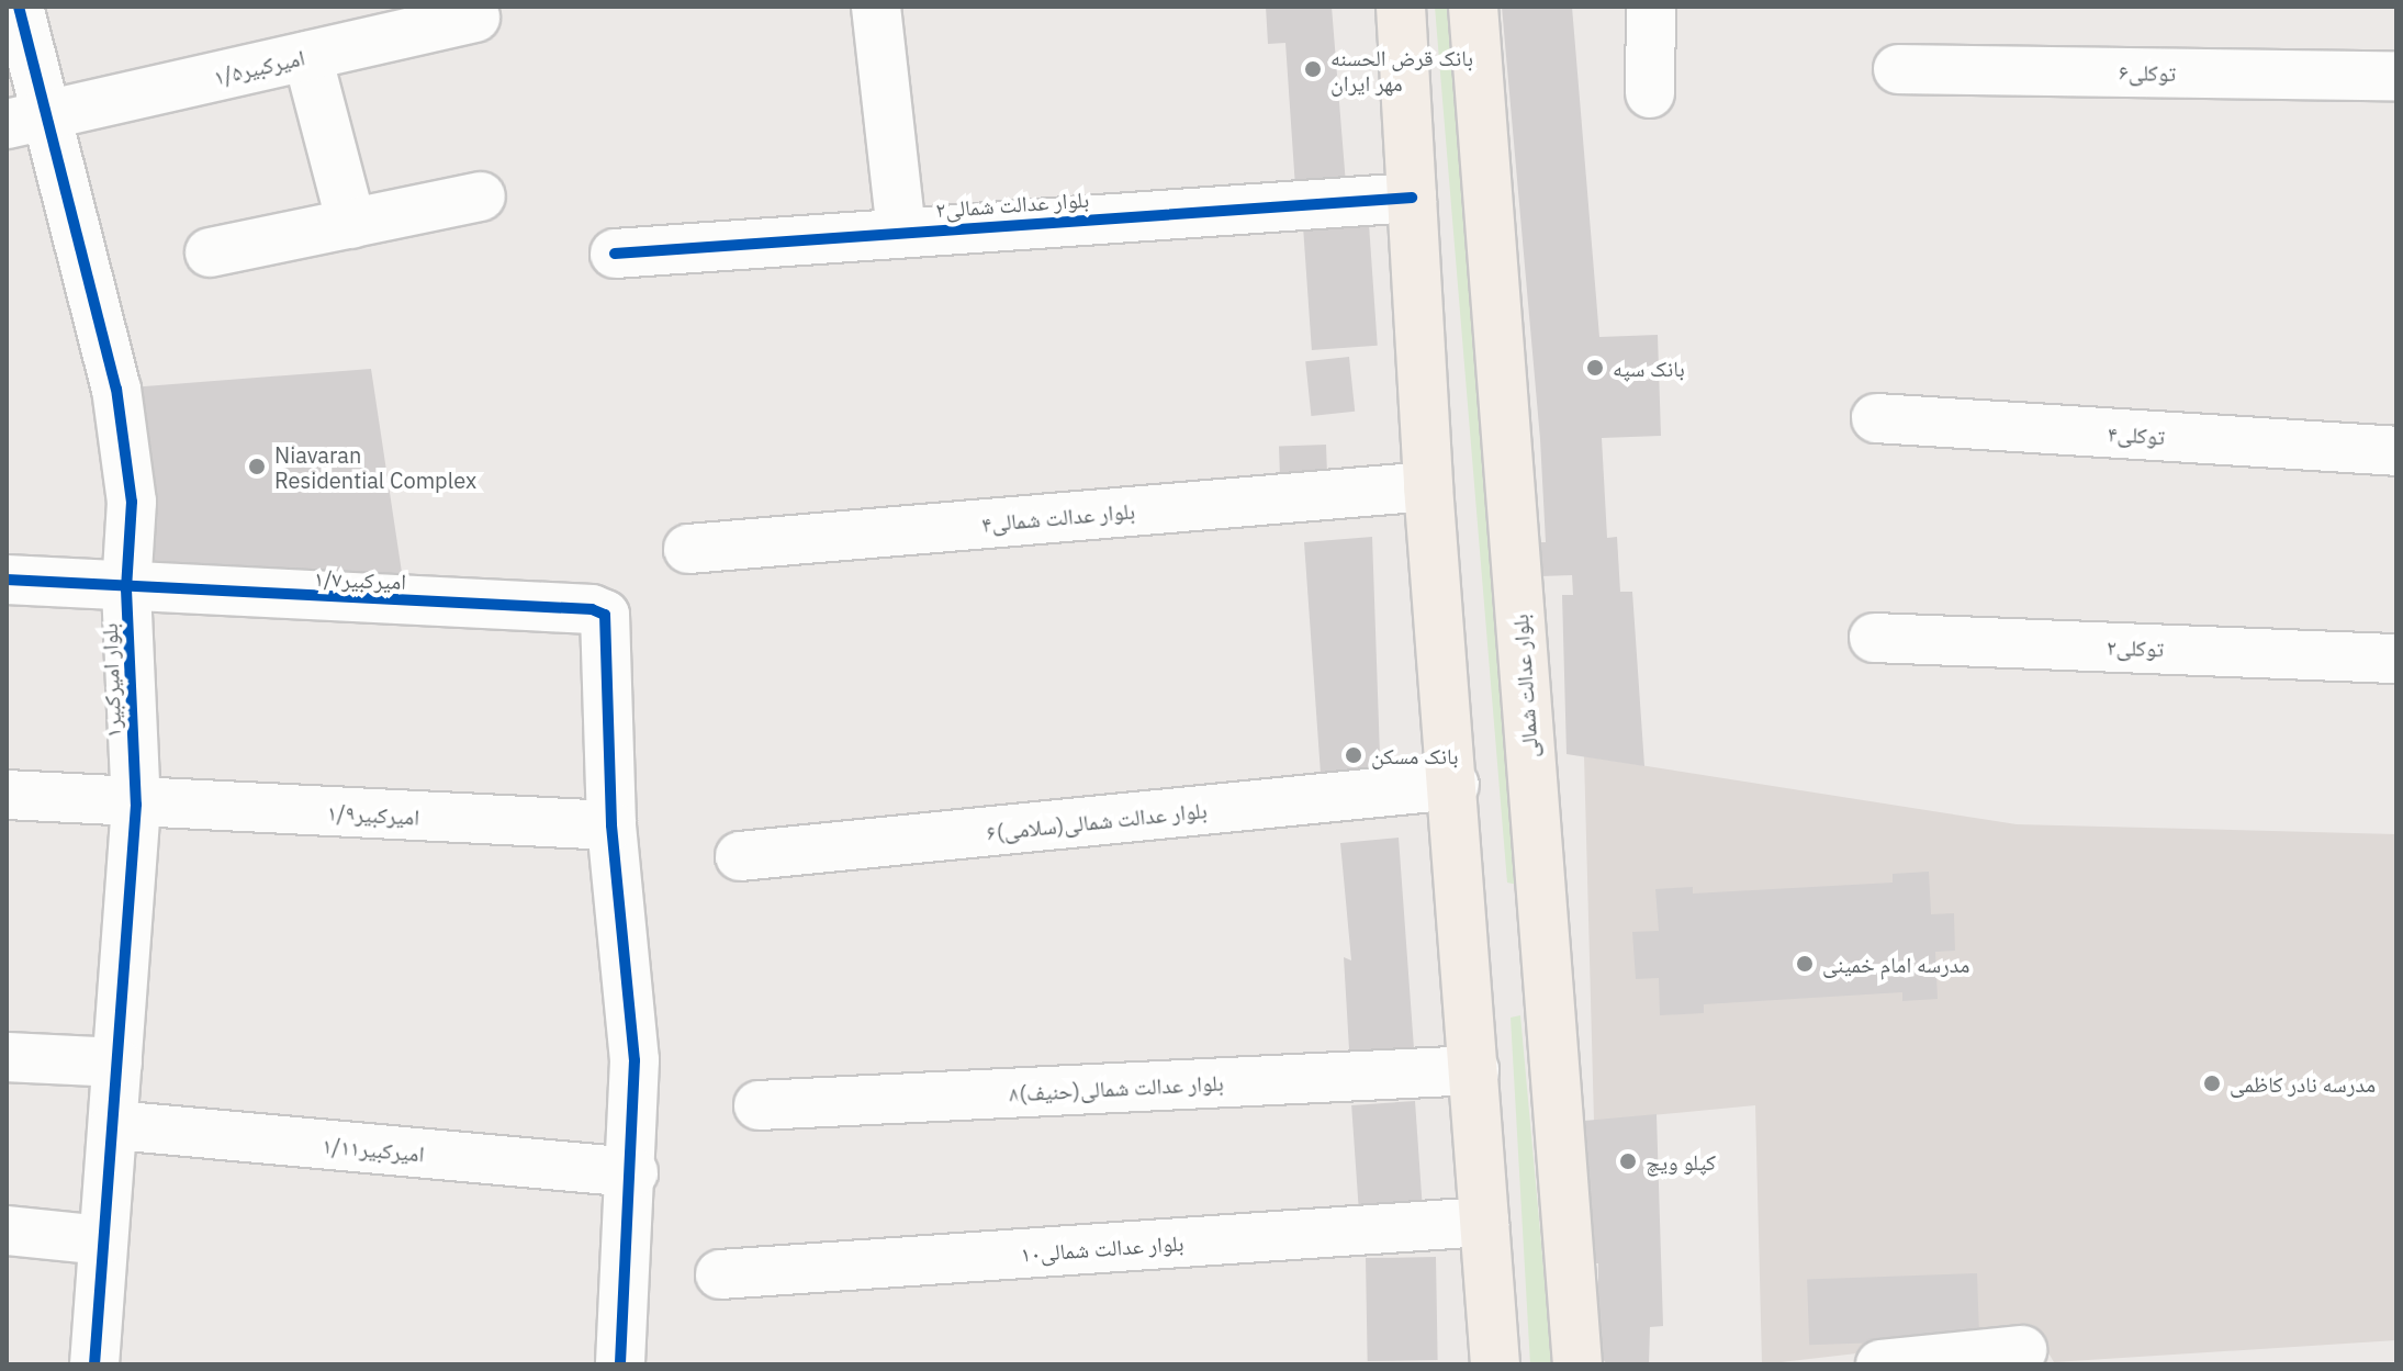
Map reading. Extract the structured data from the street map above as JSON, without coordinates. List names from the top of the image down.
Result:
{
  "streets": {
    "main road": ["بلوار عدالت شمالی"],
    "street": [
      "امیرکبیر۱/۵",
      "توکلی۶",
      "بلوار عدالت شمالی۲",
      "توکلی۴",
      "بلوار عدالت شمالی۴",
      "امیرکبیر۱/۷",
      "توکلی۲",
      "بلوار امیرکبیر۱",
      "امیرکبیر۱/۹",
      "۶بلوار عدالت شمالی(سلامی)",
      "۸بلوار عدالت شمالی(حنیف)",
      "امیرکبیر۱/۱۱",
      "بلوار عدالت شمالی۱۰"
    ]
  },
  "crossings": [
    ["امیرکبیر۱/۵", "بلوار امیرکبیر۱"],
    ["امیرکبیر۱/۷", "بلوار امیرکبیر۱"],
    ["امیرکبیر۱/۷", "امیرکبیر۱/۹"],
    ["بلوار امیرکبیر۱", "امیرکبیر۱/۹"],
    ["بلوار امیرکبیر۱", "امیرکبیر۱/۱۱"]
  ],
  "places": [
    "بانک قرض الحسنه مهر ایران",
    "بانک سپه",
    "Niavaran Residential Complex",
    "بانک مسکن",
    "مدرسه امام خمینی",
    "مدرسه نادر کاظمی",
    "کپلو ویچ"
  ]
}
